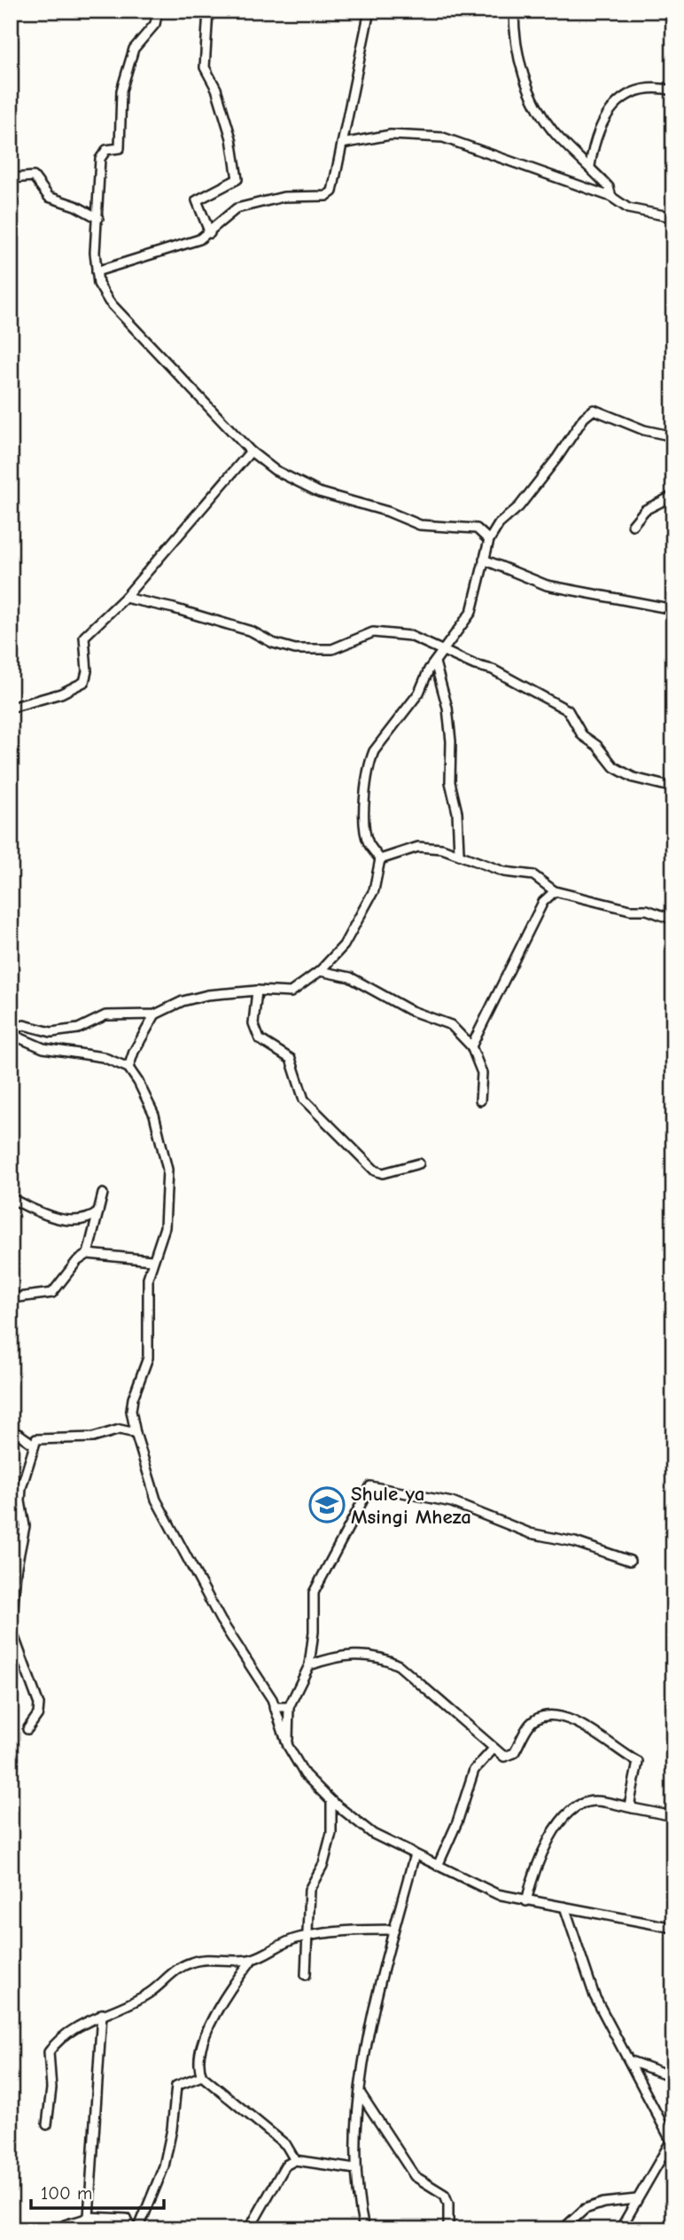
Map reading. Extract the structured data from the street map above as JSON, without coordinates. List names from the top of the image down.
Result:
{
  "places": {
    "school or university": ["Shule ya Msingi Mheza"]
  },
  "scale_bar": "100 m"
}
